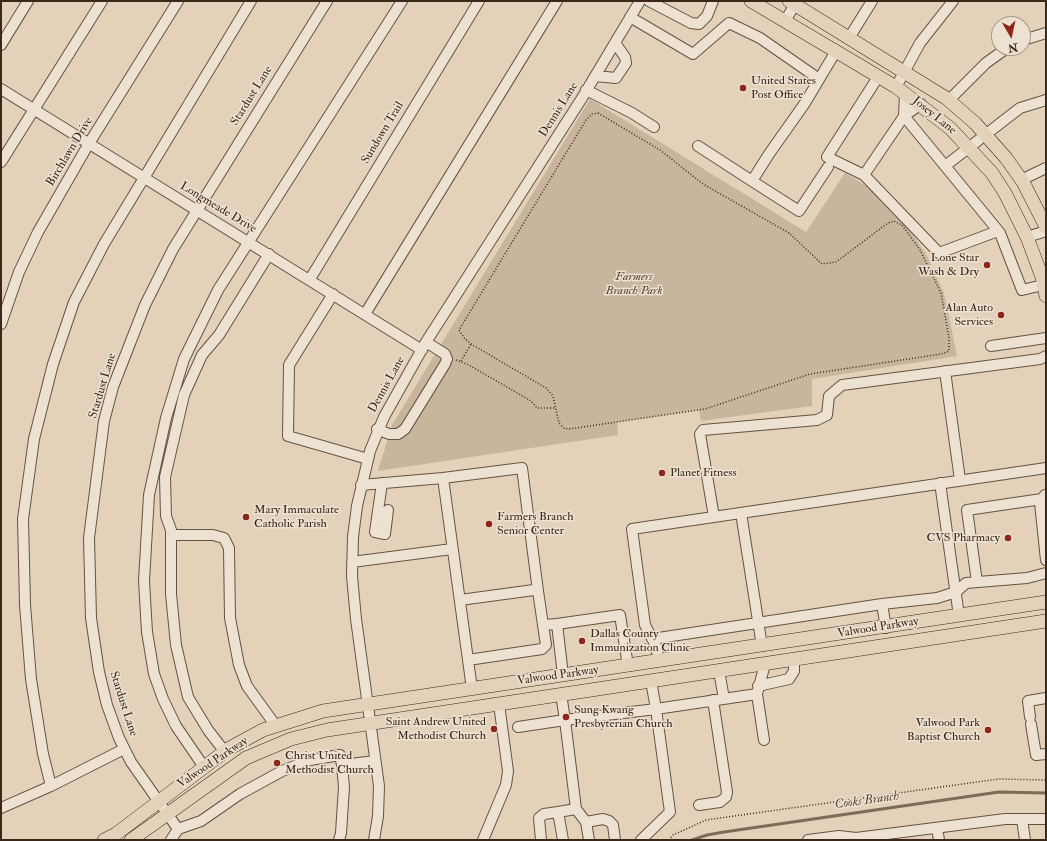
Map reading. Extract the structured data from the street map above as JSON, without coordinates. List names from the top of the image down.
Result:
{
  "streets": {
    "main road": ["Josey Lane", "Valwood Parkway"],
    "street": [
      "Stardust Lane",
      "Dennis Lane",
      "Sundown Trail",
      "Birchlawn Drive",
      "Longmeade Drive"
    ]
  },
  "crossings": [
    ["Stardust Lane", "Longmeade Drive"],
    ["Stardust Lane", "Valwood Parkway"],
    ["Dennis Lane", "Longmeade Drive"],
    ["Dennis Lane", "Valwood Parkway"],
    ["Sundown Trail", "Longmeade Drive"],
    ["Birchlawn Drive", "Longmeade Drive"]
  ],
  "water": ["Cooks Branch"],
  "parks": ["Farmers Branch Park"],
  "places": [
    "United States Post Office",
    "Lone Star Wash & Dry",
    "Alan Auto Services",
    "Planet Fitness",
    "Mary Immaculate Catholic Parish",
    "Farmers Branch Senior Center",
    "CVS Pharmacy",
    "Dallas County Immunization Clinic",
    "Sung Kwang Presbyterian Church",
    "Saint Andrew United Methodist Church",
    "Valwood Park Baptist Church",
    "Christ United Methodist Church"
  ],
  "north": "bottom"
}
